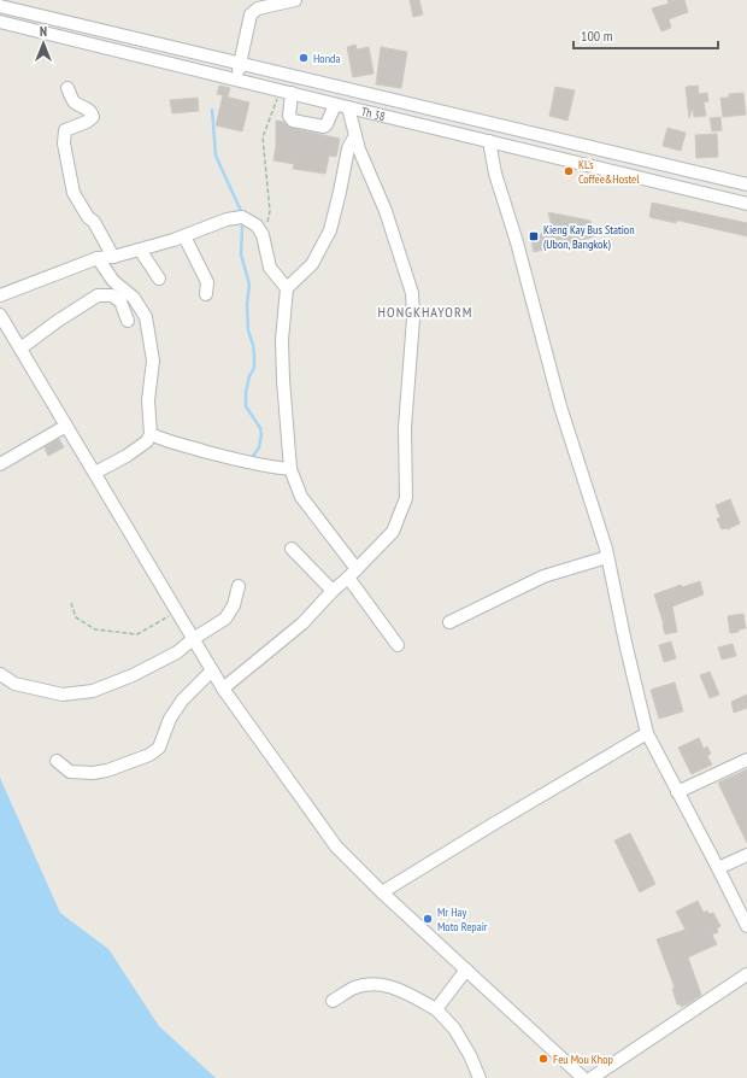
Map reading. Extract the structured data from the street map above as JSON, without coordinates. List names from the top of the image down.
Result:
{
  "streets": {
    "street": ["Th 38"]
  },
  "districts": ["HONGKHAYORM"],
  "places": {
    "other": [
      "Honda",
      "KL's Coffee&Hostel",
      "Mr Hay Moto Repair",
      "Feu Mou Khop"
    ],
    "transit": ["Kieng Kay Bus Station (Ubon, Bangkok)"]
  },
  "scale_bar": "100 m",
  "north": "top"
}
